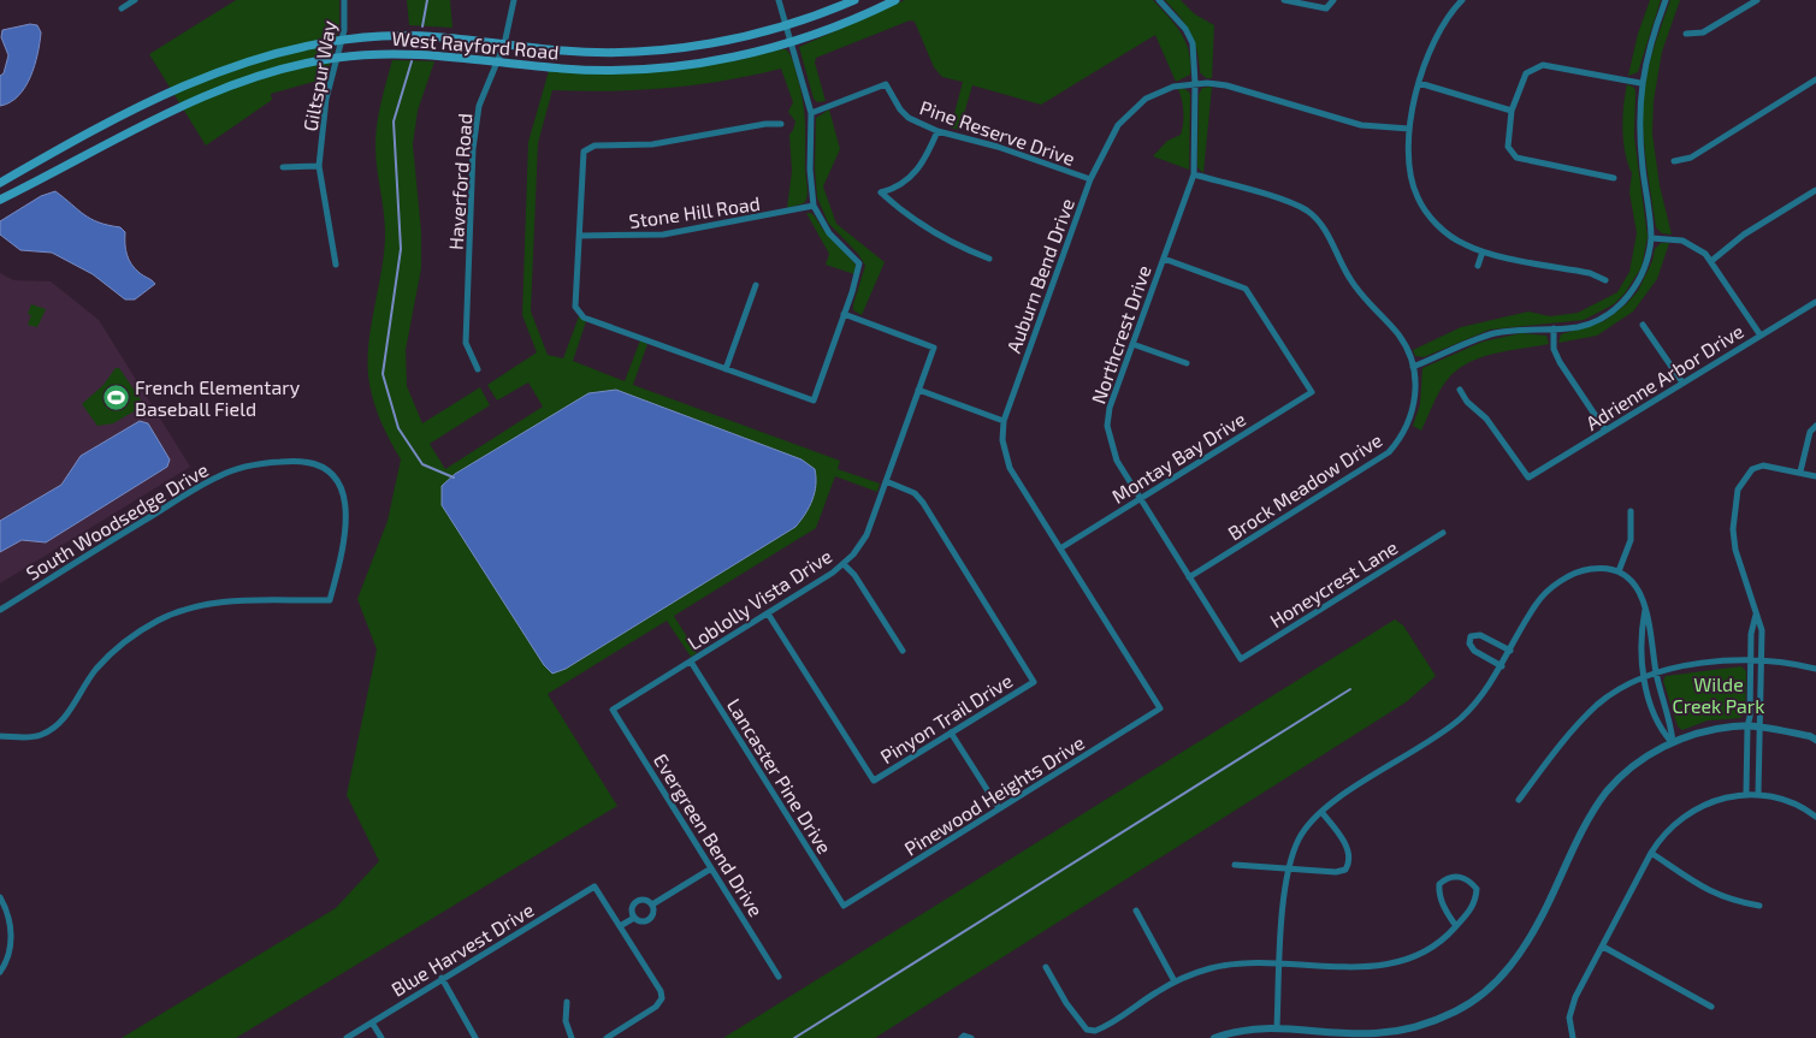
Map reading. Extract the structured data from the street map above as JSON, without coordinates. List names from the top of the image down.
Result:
{
  "streets": {
    "main road": ["West Rayford Road"],
    "street": [
      "Giltspur Way",
      "Pine Reserve Drive",
      "Haverford Road",
      "Stone Hill Road",
      "Auburn Bend Drive",
      "Northcrest Drive",
      "Adrienne Arbor Drive",
      "Montay Bay Drive",
      "Brock Meadow Drive",
      "South Woodsedge Drive",
      "Honeycrest Lane",
      "Loblolly Vista Drive",
      "Pinyon Trail Drive",
      "Lancaster Pine Drive",
      "Pinewood Heights Drive",
      "Evergreen Bend Drive",
      "Blue Harvest Drive"
    ]
  },
  "crossings": [
    ["West Rayford Road", "Giltspur Way"],
    ["West Rayford Road", "Haverford Road"],
    ["Pine Reserve Drive", "Auburn Bend Drive"],
    ["Auburn Bend Drive", "Northcrest Drive"],
    ["Auburn Bend Drive", "Montay Bay Drive"],
    ["Auburn Bend Drive", "Pinewood Heights Drive"],
    ["Northcrest Drive", "Montay Bay Drive"],
    ["Northcrest Drive", "Brock Meadow Drive"],
    ["Northcrest Drive", "Honeycrest Lane"],
    ["Loblolly Vista Drive", "Pinyon Trail Drive"],
    ["Loblolly Vista Drive", "Lancaster Pine Drive"],
    ["Loblolly Vista Drive", "Evergreen Bend Drive"],
    ["Lancaster Pine Drive", "Pinewood Heights Drive"]
  ],
  "parks": ["Wilde Creek Park"],
  "places": {
    "sports": ["French Elementary Baseball Field"]
  }
}
